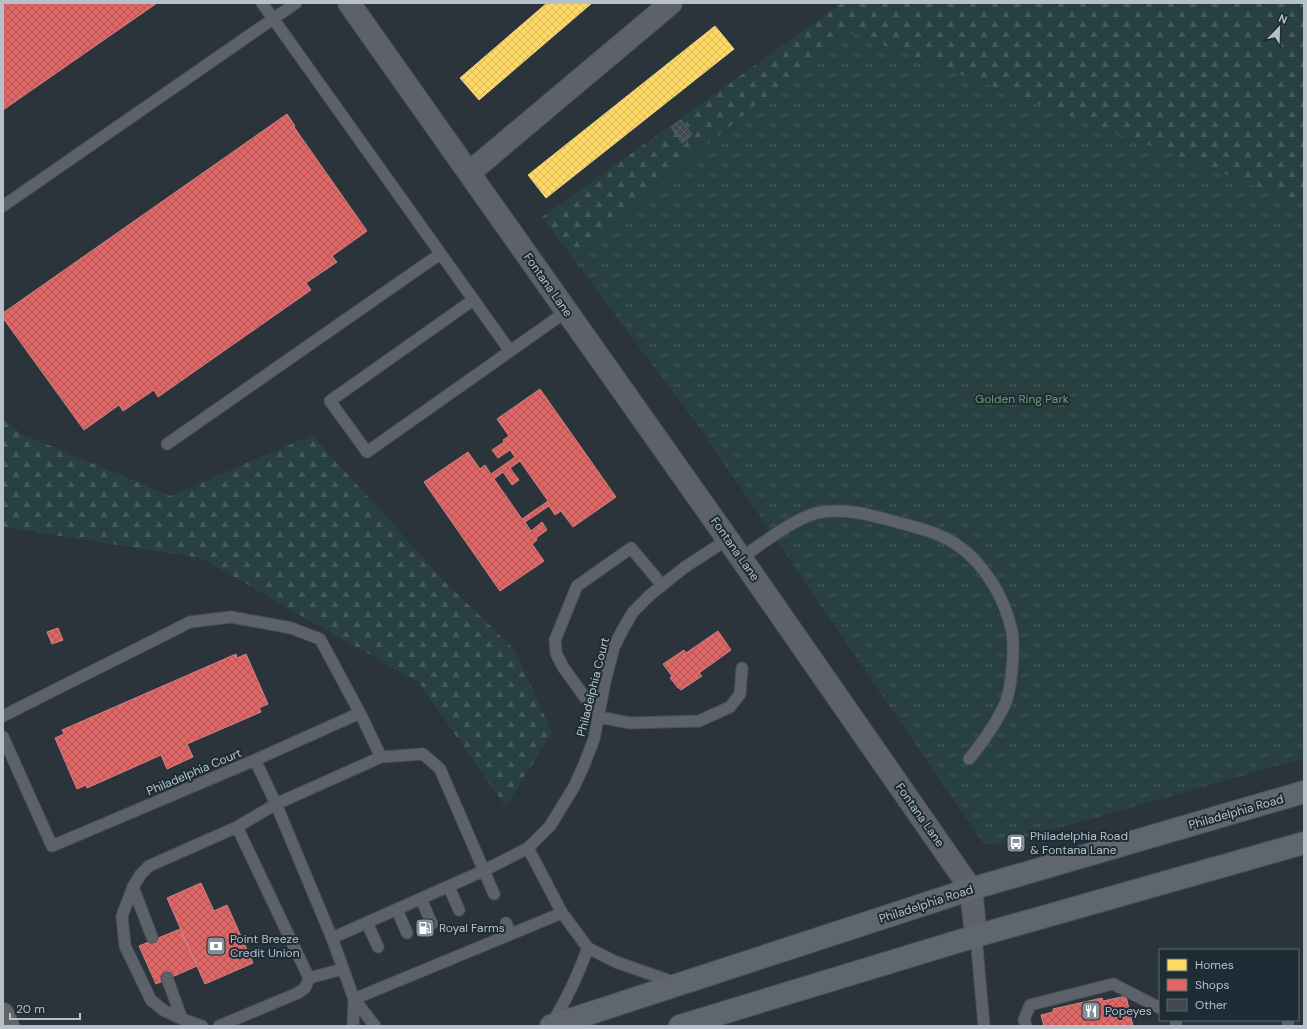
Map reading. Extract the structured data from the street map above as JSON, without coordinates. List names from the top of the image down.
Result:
{
  "streets": {
    "main road": ["Philadelphia Road"],
    "street": ["Fontana Lane"],
    "lane": ["Philadelphia Court"]
  },
  "crossings": [
    ["Fontana Lane", "Philadelphia Court"],
    ["Fontana Lane", "Philadelphia Road"]
  ],
  "parks": ["Golden Ring Park"],
  "places": {
    "bus stop": ["Philadelphia Road & Fontana Lane"],
    "fuel station": ["Royal Farms"],
    "bank": ["Point Breeze Credit Union"],
    "restaurant": ["Popeyes"]
  },
  "legend": ["Homes", "Shops", "Other"],
  "scale_bar": "20 m",
  "north": "top right"
}
